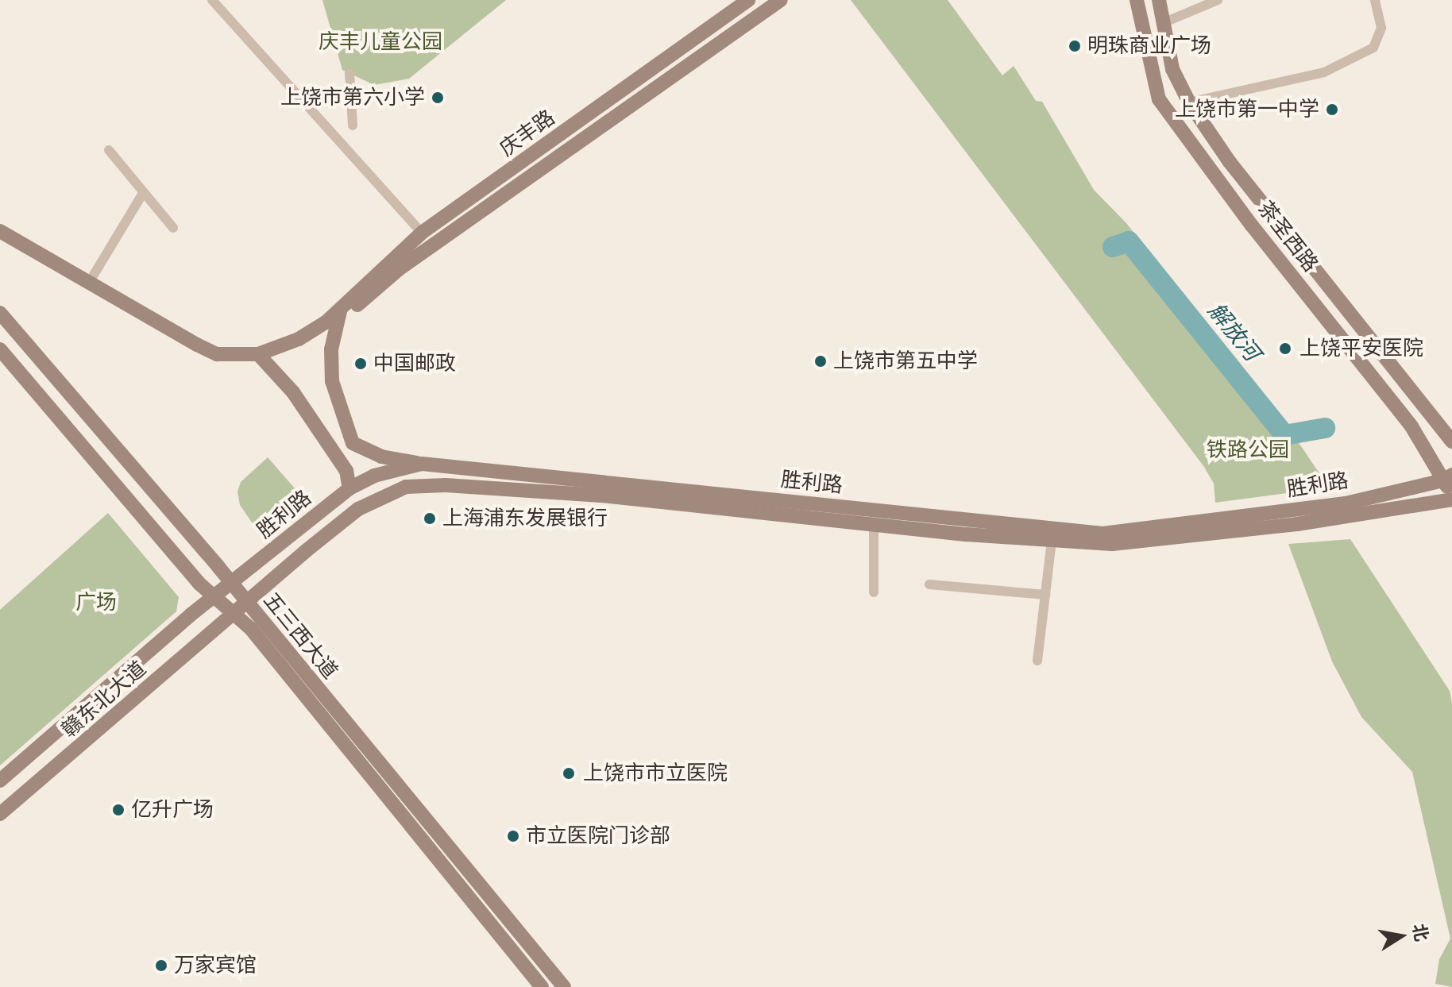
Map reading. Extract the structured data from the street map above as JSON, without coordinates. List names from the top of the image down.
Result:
{
  "streets": {
    "main road": [
      "庆丰路",
      "茶圣西路",
      "胜利路",
      "五三西大道",
      "赣东北大道"
    ]
  },
  "crossings": [
    ["茶圣西路", "胜利路"],
    ["胜利路", "五三西大道"],
    ["胜利路", "赣东北大道"],
    ["五三西大道", "赣东北大道"]
  ],
  "water": ["解放河"],
  "parks": ["庆丰儿童公园", "铁路公园", "广场"],
  "places": [
    "明珠商业广场",
    "上饶市第六小学",
    "上饶市第一中学",
    "上饶平安医院",
    "上饶市第五中学",
    "中国邮政",
    "上海浦东发展银行",
    "上饶市市立医院",
    "亿升广场",
    "市立医院门诊部",
    "万家宾馆"
  ],
  "north": "right"
}
